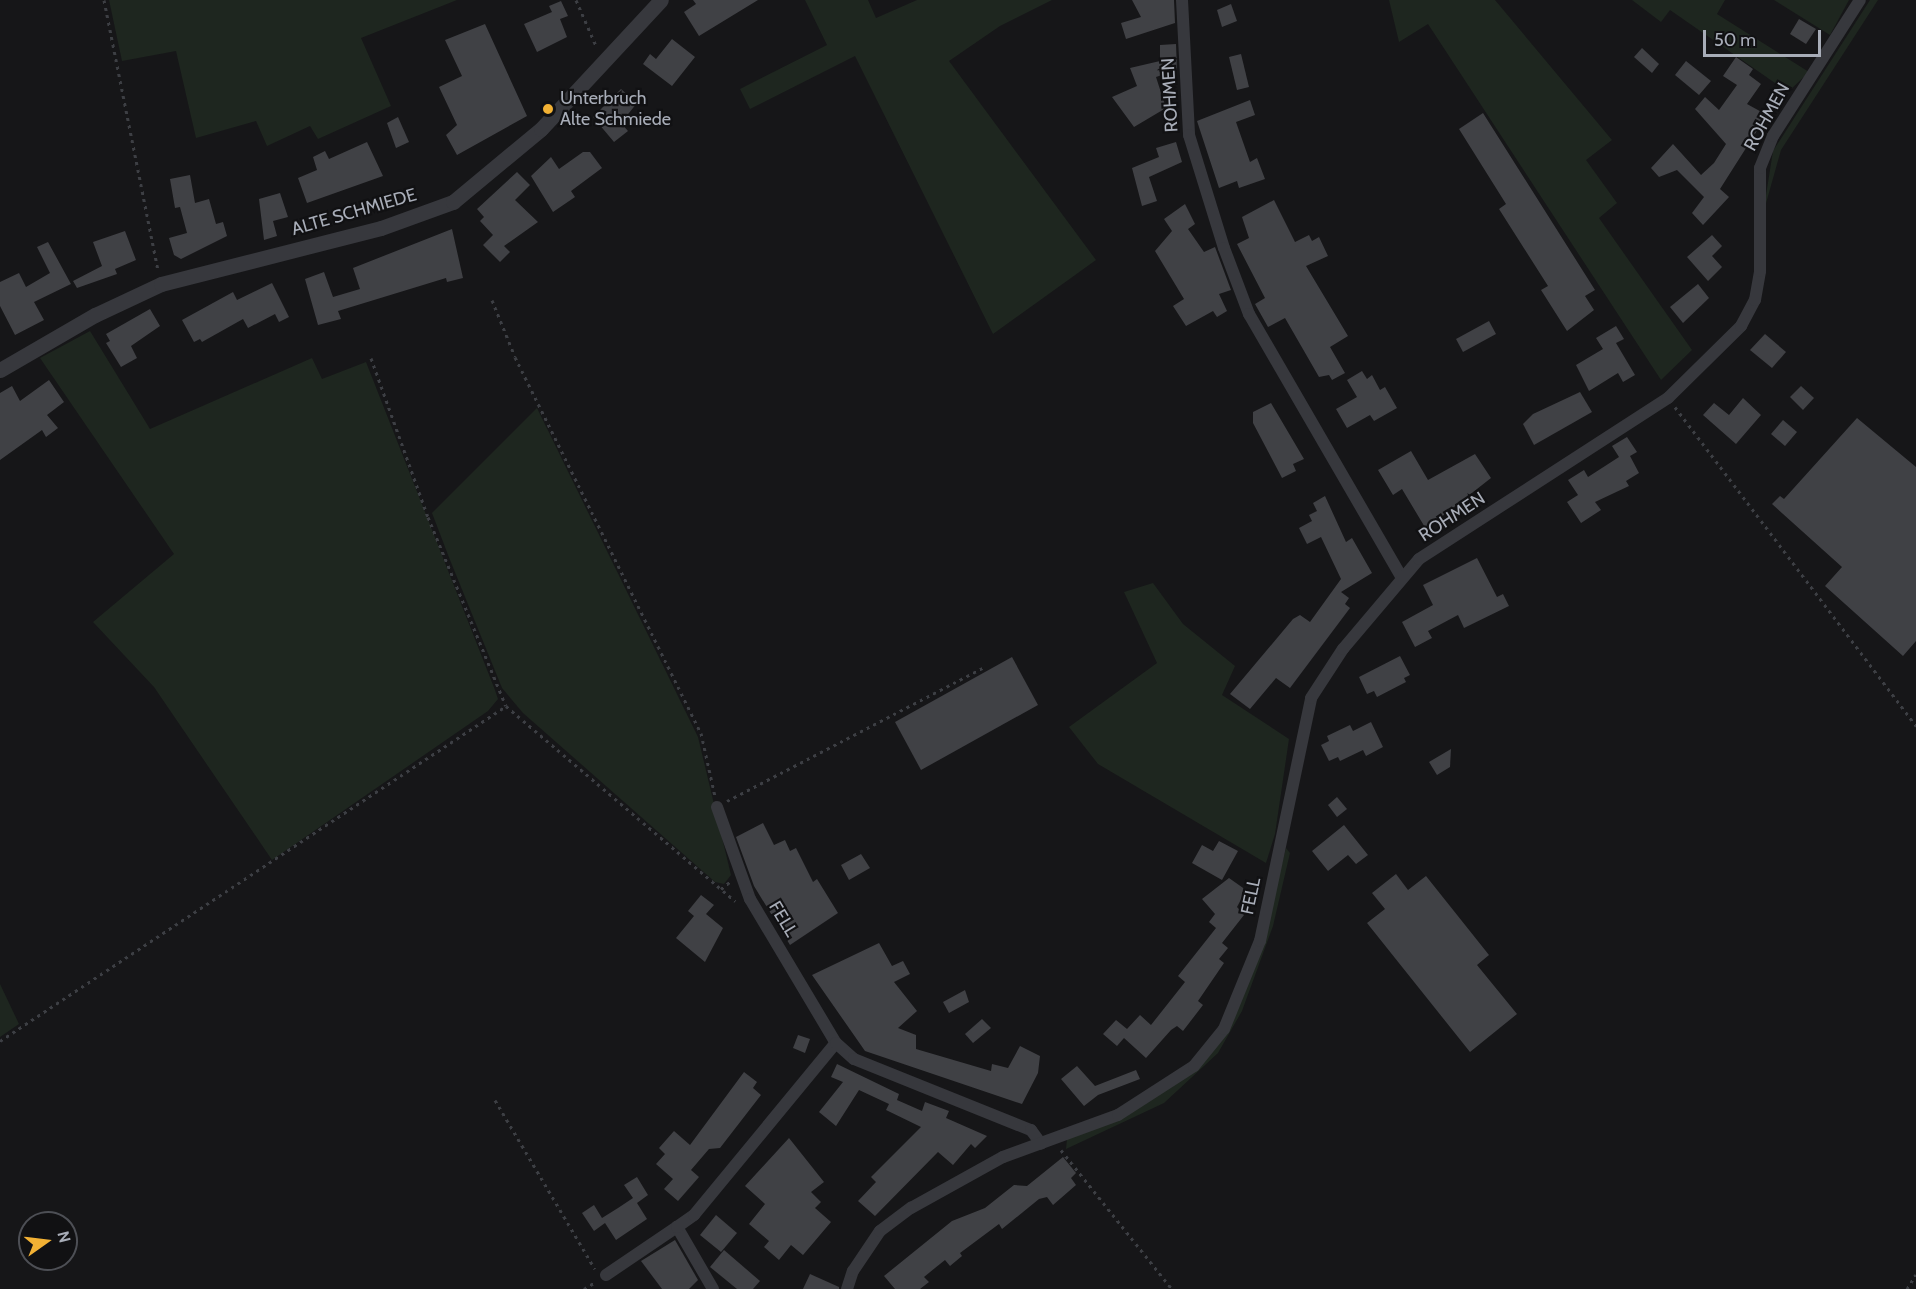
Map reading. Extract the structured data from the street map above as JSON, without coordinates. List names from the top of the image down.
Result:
{
  "streets": {
    "street": ["ROHMEN", "ALTE SCHMIEDE", "FELL"]
  },
  "crossings": [
    ["ROHMEN", "FELL"]
  ],
  "places": ["Unterbruch Alte Schmiede"],
  "scale_bar": "50 m",
  "north": "right"
}
